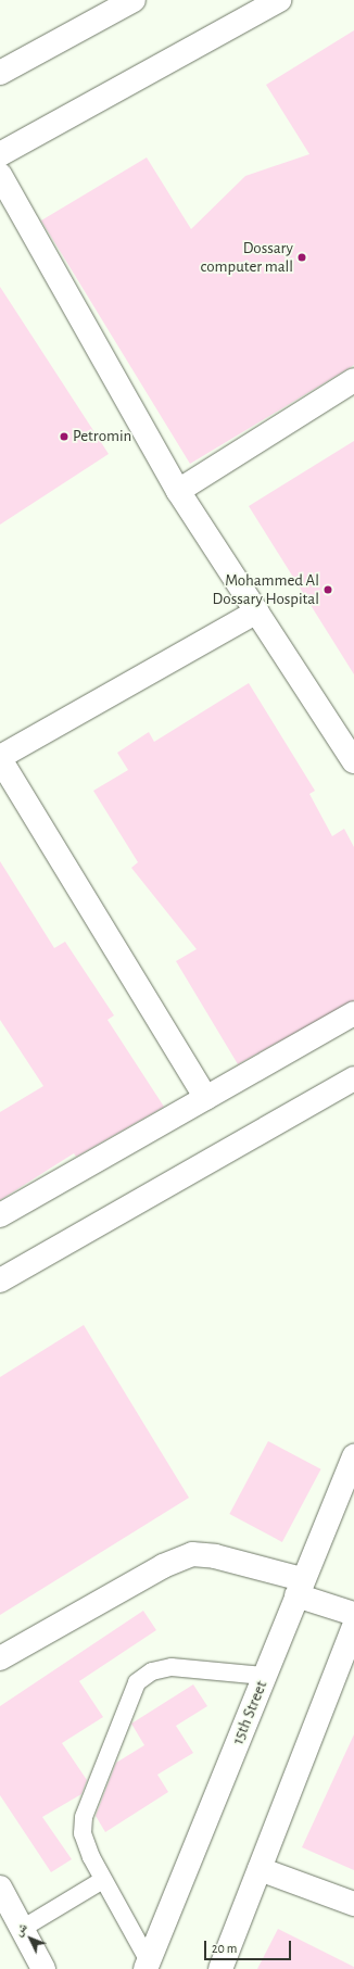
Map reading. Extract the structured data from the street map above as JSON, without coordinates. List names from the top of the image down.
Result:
{
  "streets": {
    "main road": ["15th Street"]
  },
  "places": ["Dossary computer mall", "Petromin", "Mohammed Al Dossary Hospital"],
  "scale_bar": "20 m",
  "north": "top left"
}
